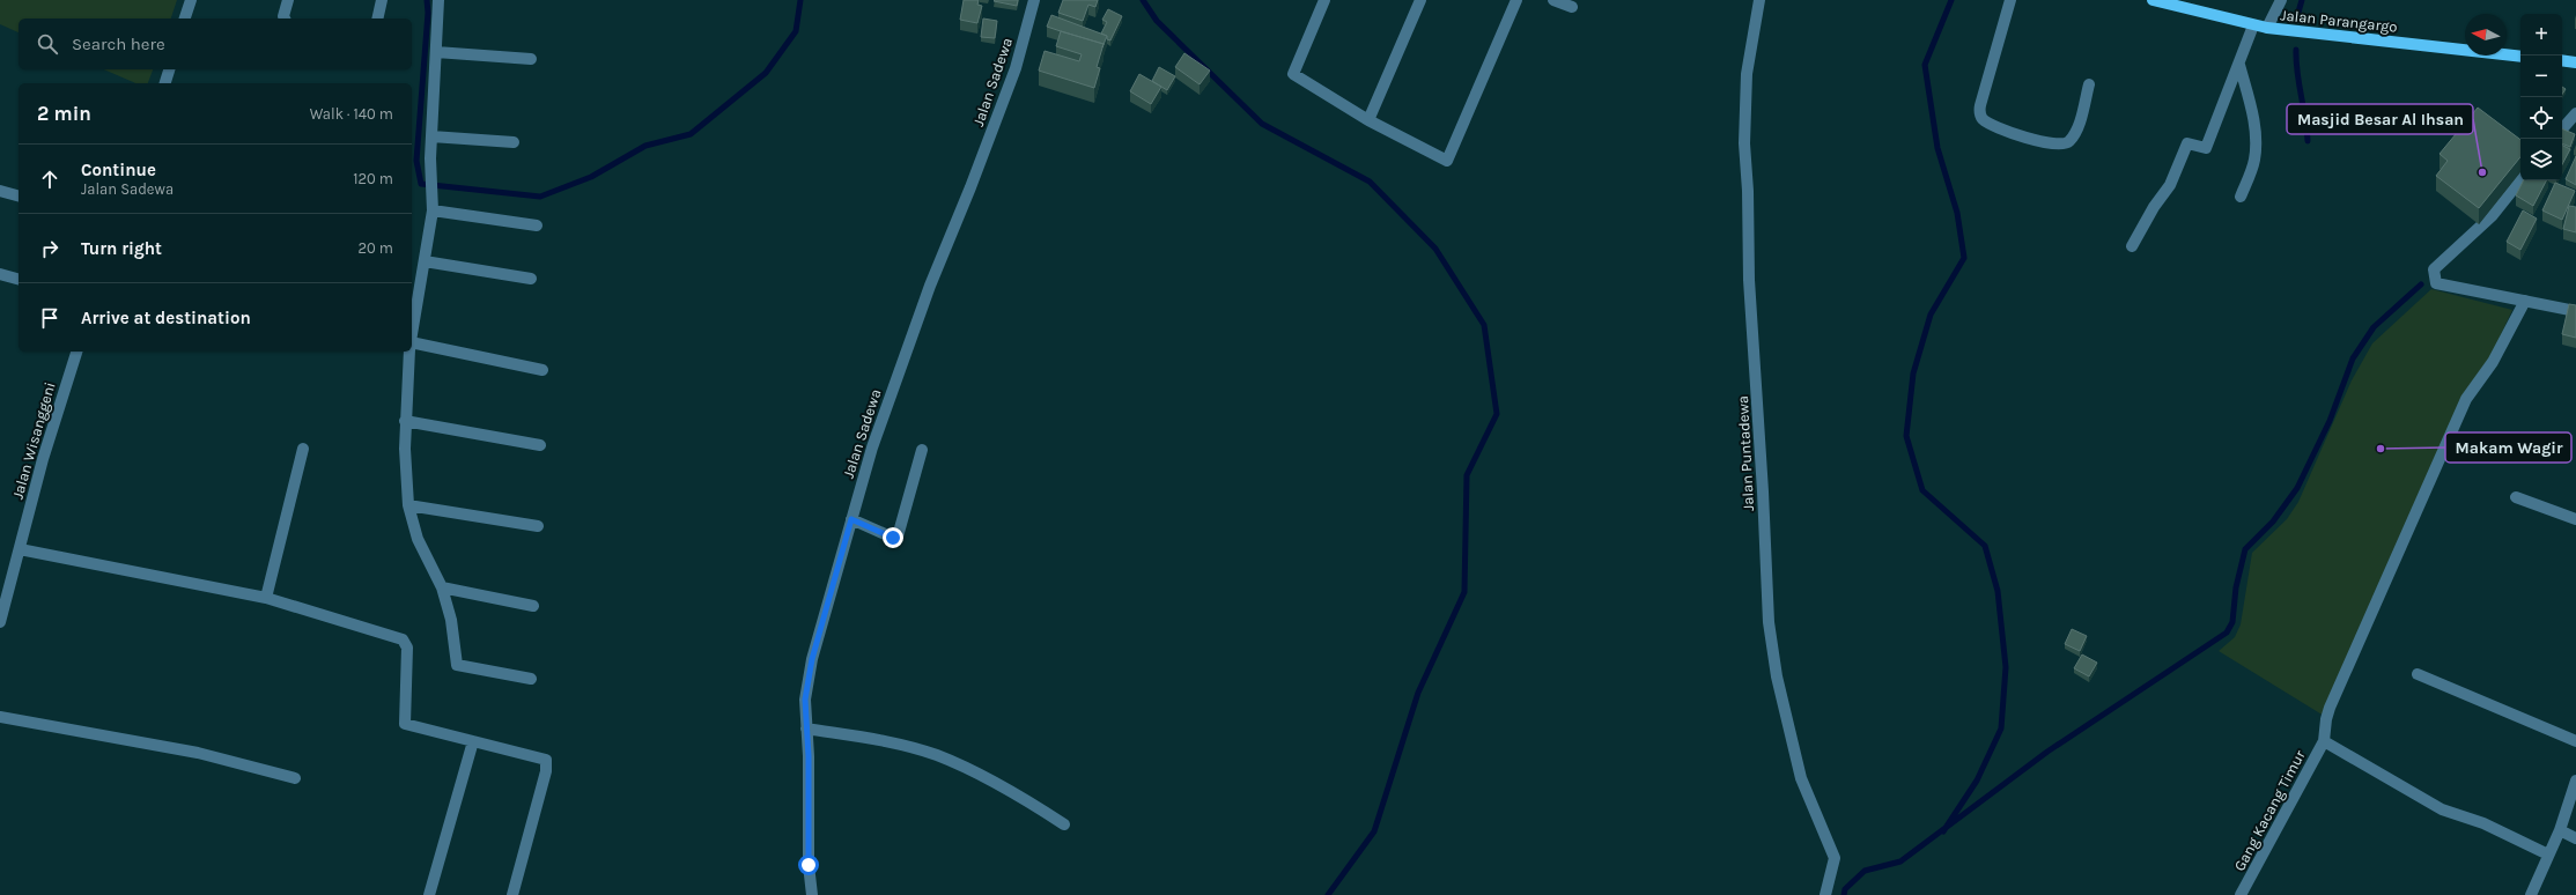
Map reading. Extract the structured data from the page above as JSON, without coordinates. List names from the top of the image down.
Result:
{
  "streets": {
    "main road": ["Jalan Parangargo"],
    "street": [
      "Jalan Sadewa",
      "Jalan Wisanggeni",
      "Jalan Puntadewa",
      "Gang Kacang Timur"
    ]
  },
  "places": ["Masjid Besar Al Ihsan", "Makam Wagir"],
  "north": "left",
  "page": {
    "map_buttons": ["+", "−"],
    "search": "Search here",
    "heading": ["2 min", "Walk · 140 m"],
    "list": [
      ["Continue", "Jalan Sadewa", "120 m"],
      ["Turn right", "20 m"],
      "Arrive at destination"
    ]
  }
}
